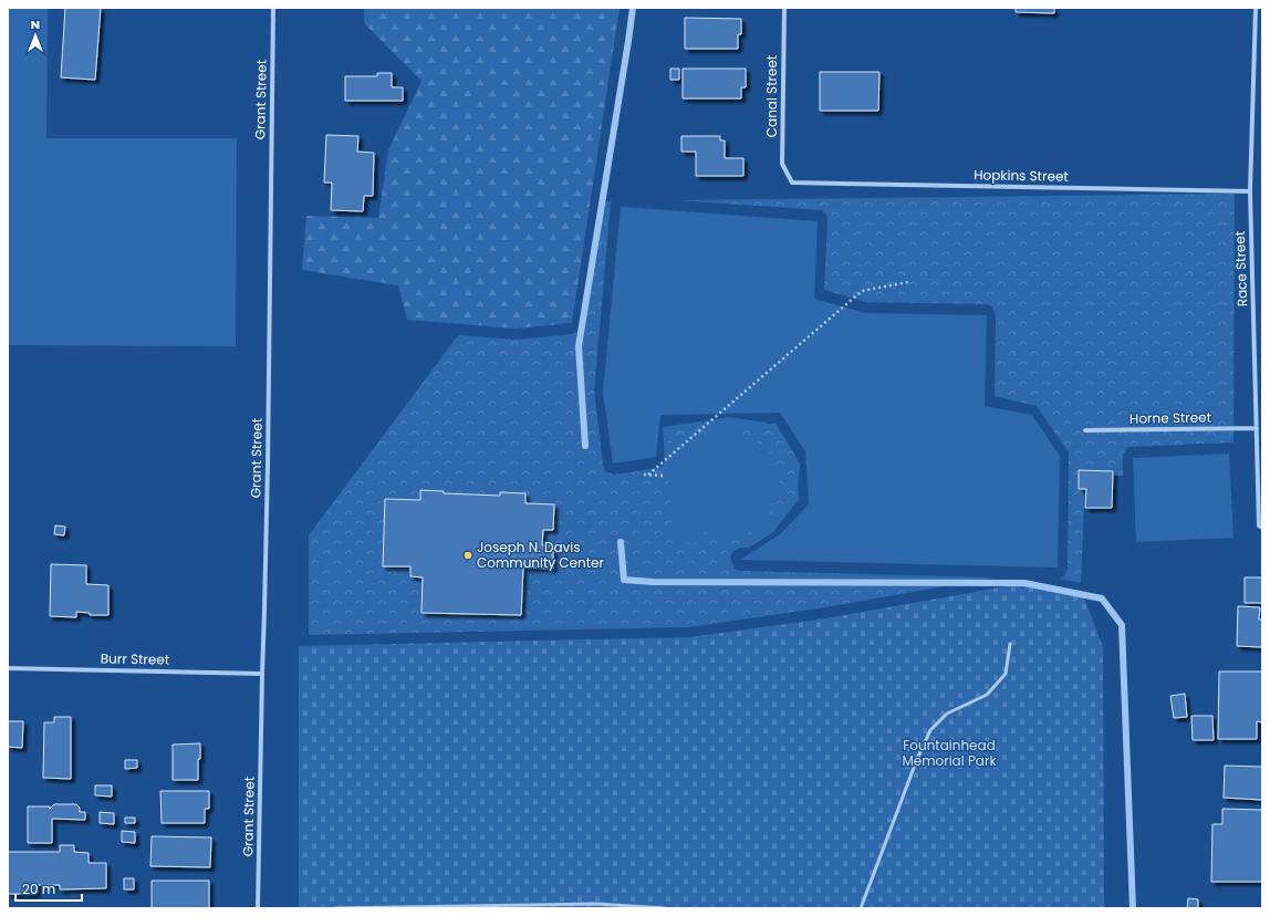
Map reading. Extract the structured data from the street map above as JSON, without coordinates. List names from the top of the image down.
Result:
{
  "streets": {
    "street": [
      "Canal Street",
      "Grant Street",
      "Hopkins Street",
      "Race Street",
      "Horne Street",
      "Burr Street"
    ]
  },
  "crossings": [
    ["Canal Street", "Hopkins Street"],
    ["Grant Street", "Burr Street"],
    ["Hopkins Street", "Race Street"],
    ["Race Street", "Horne Street"]
  ],
  "parks": ["Fountainhead Memorial Park"],
  "places": ["Joseph N. Davis Community Center"],
  "scale_bar": "20 m",
  "north": "top"
}
